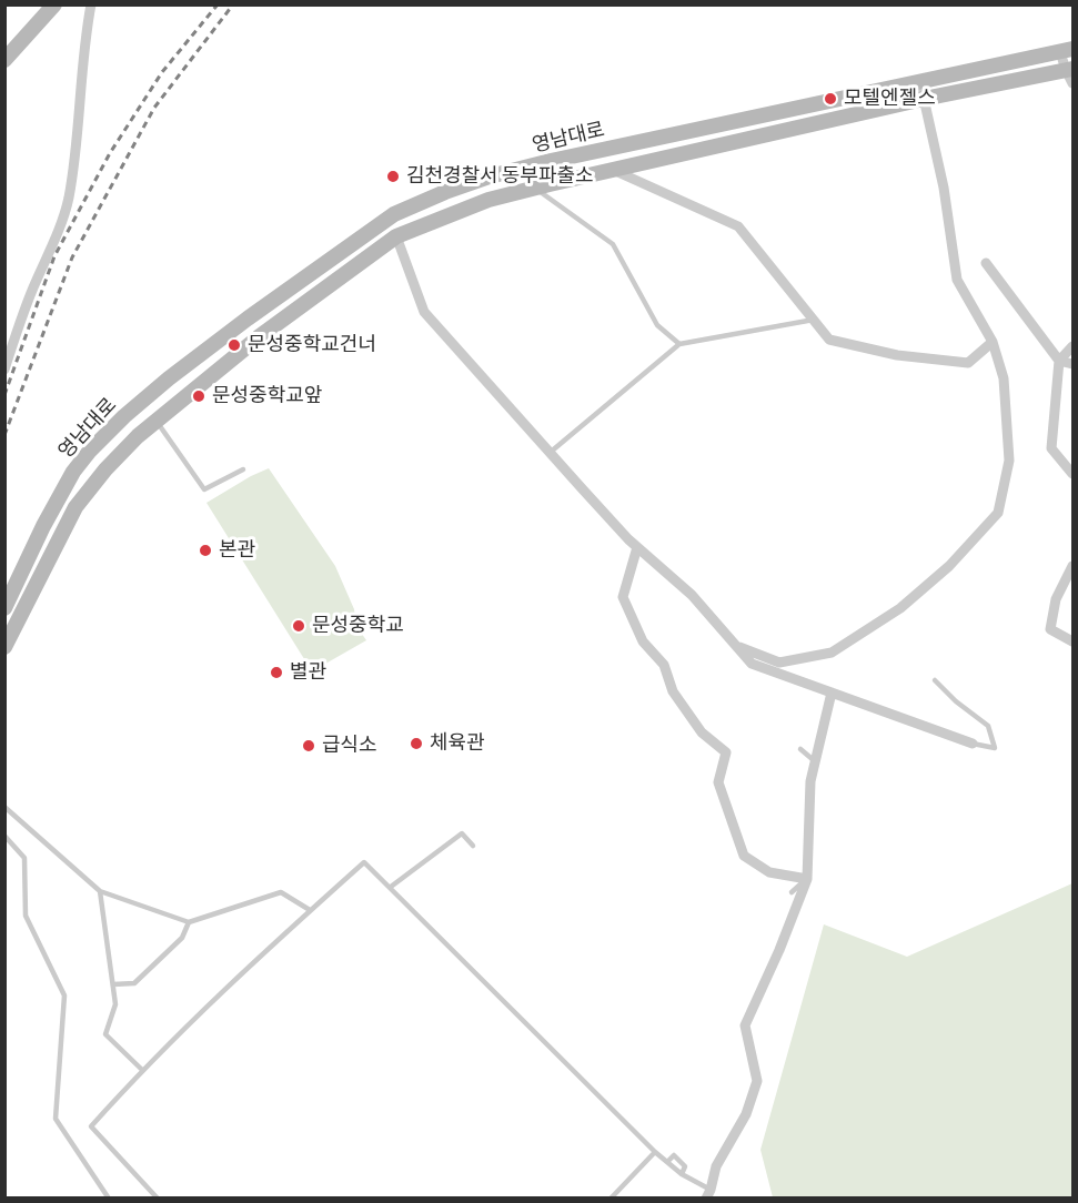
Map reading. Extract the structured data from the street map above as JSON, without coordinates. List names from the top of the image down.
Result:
{
  "streets": {
    "main road": ["영남대로"]
  },
  "places": [
    "모텔엔젤스",
    "김천경찰서 동부파출소",
    "문성중학교건너",
    "문성중학교앞",
    "본관",
    "문성중학교",
    "별관",
    "체육관",
    "급식소"
  ]
}
